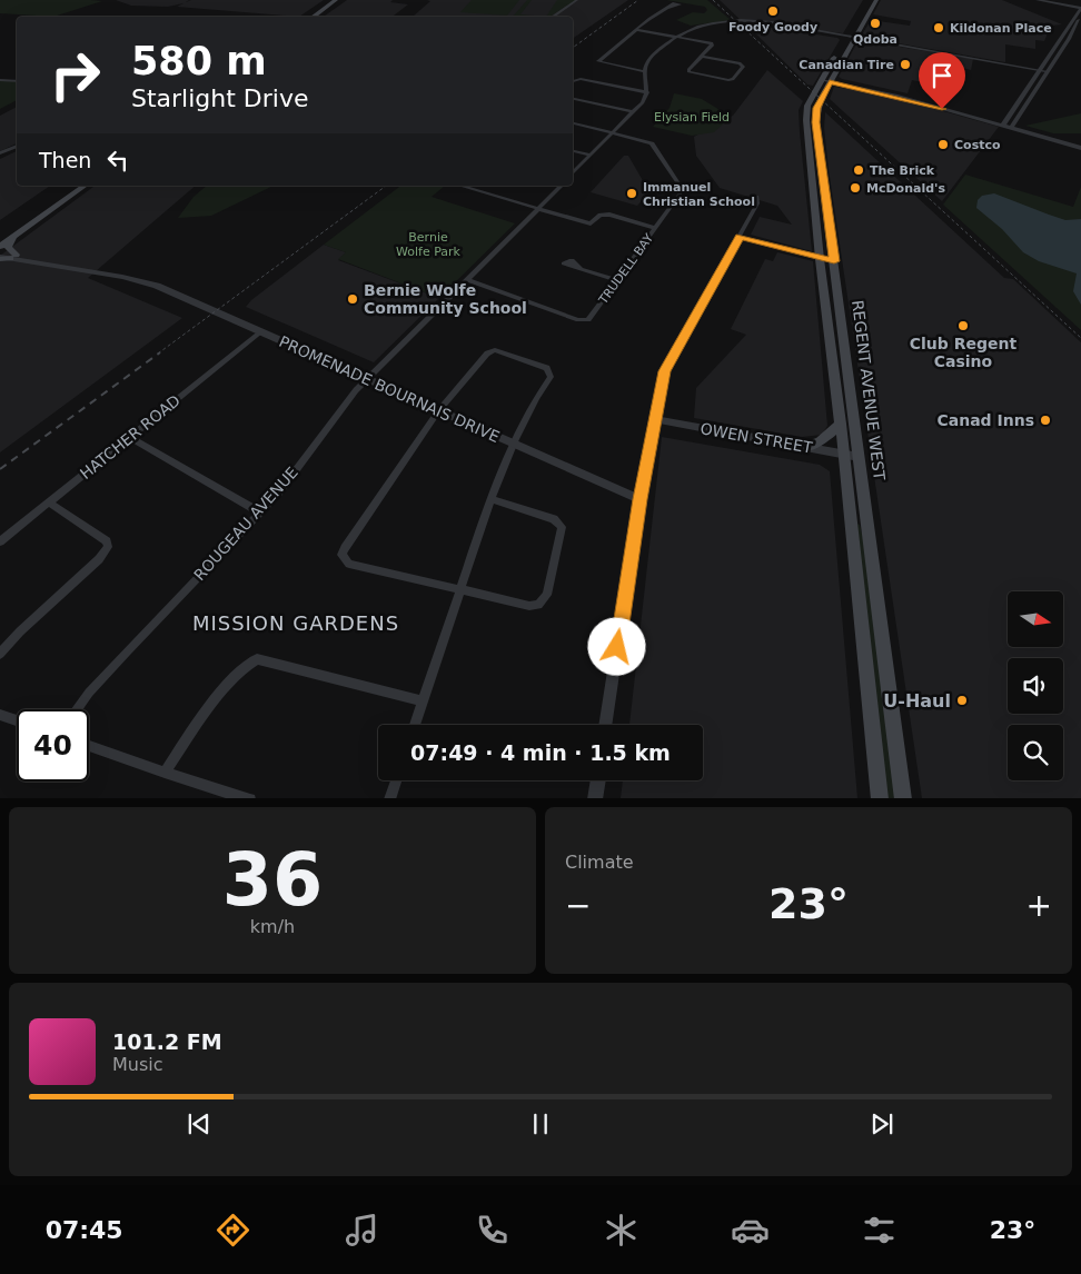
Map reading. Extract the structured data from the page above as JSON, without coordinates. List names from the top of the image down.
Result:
{
  "streets": {
    "main road": ["REGENT AVENUE WEST"],
    "street": [
      "TRUDELL BAY",
      "PROMENADE BOURNAIS DRIVE",
      "HATCHER ROAD",
      "OWEN STREET",
      "ROUGEAU AVENUE"
    ]
  },
  "crossings": [
    ["TRUDELL BAY", "ROUGEAU AVENUE"],
    ["PROMENADE BOURNAIS DRIVE", "HATCHER ROAD"],
    ["PROMENADE BOURNAIS DRIVE", "ROUGEAU AVENUE"],
    ["REGENT AVENUE WEST", "OWEN STREET"]
  ],
  "districts": ["MISSION GARDENS"],
  "parks": ["Elysian Field", "Bernie Wolfe Park"],
  "places": [
    "Foody Goody",
    "Qdoba",
    "Kildonan Place",
    "Canadian Tire",
    "Costco",
    "The Brick",
    "McDonald's",
    "Immanuel Christian School",
    "Bernie Wolfe Community School",
    "Club Regent Casino",
    "Canad Inns",
    "U-Haul"
  ],
  "north": "right",
  "page": {
    "turn": ["580 m", "Starlight Drive"],
    "then": "Then",
    "limit": "40",
    "trip": "07:49 · 4 min · 1.5 km",
    "tile": [
      ["36", "km/h"],
      "Climate"
    ],
    "heat": ["−", "23°", "+"],
    "song": ["101.2 FM", "Music"],
    "tabs": ["07:45", "23°"]
  }
}
